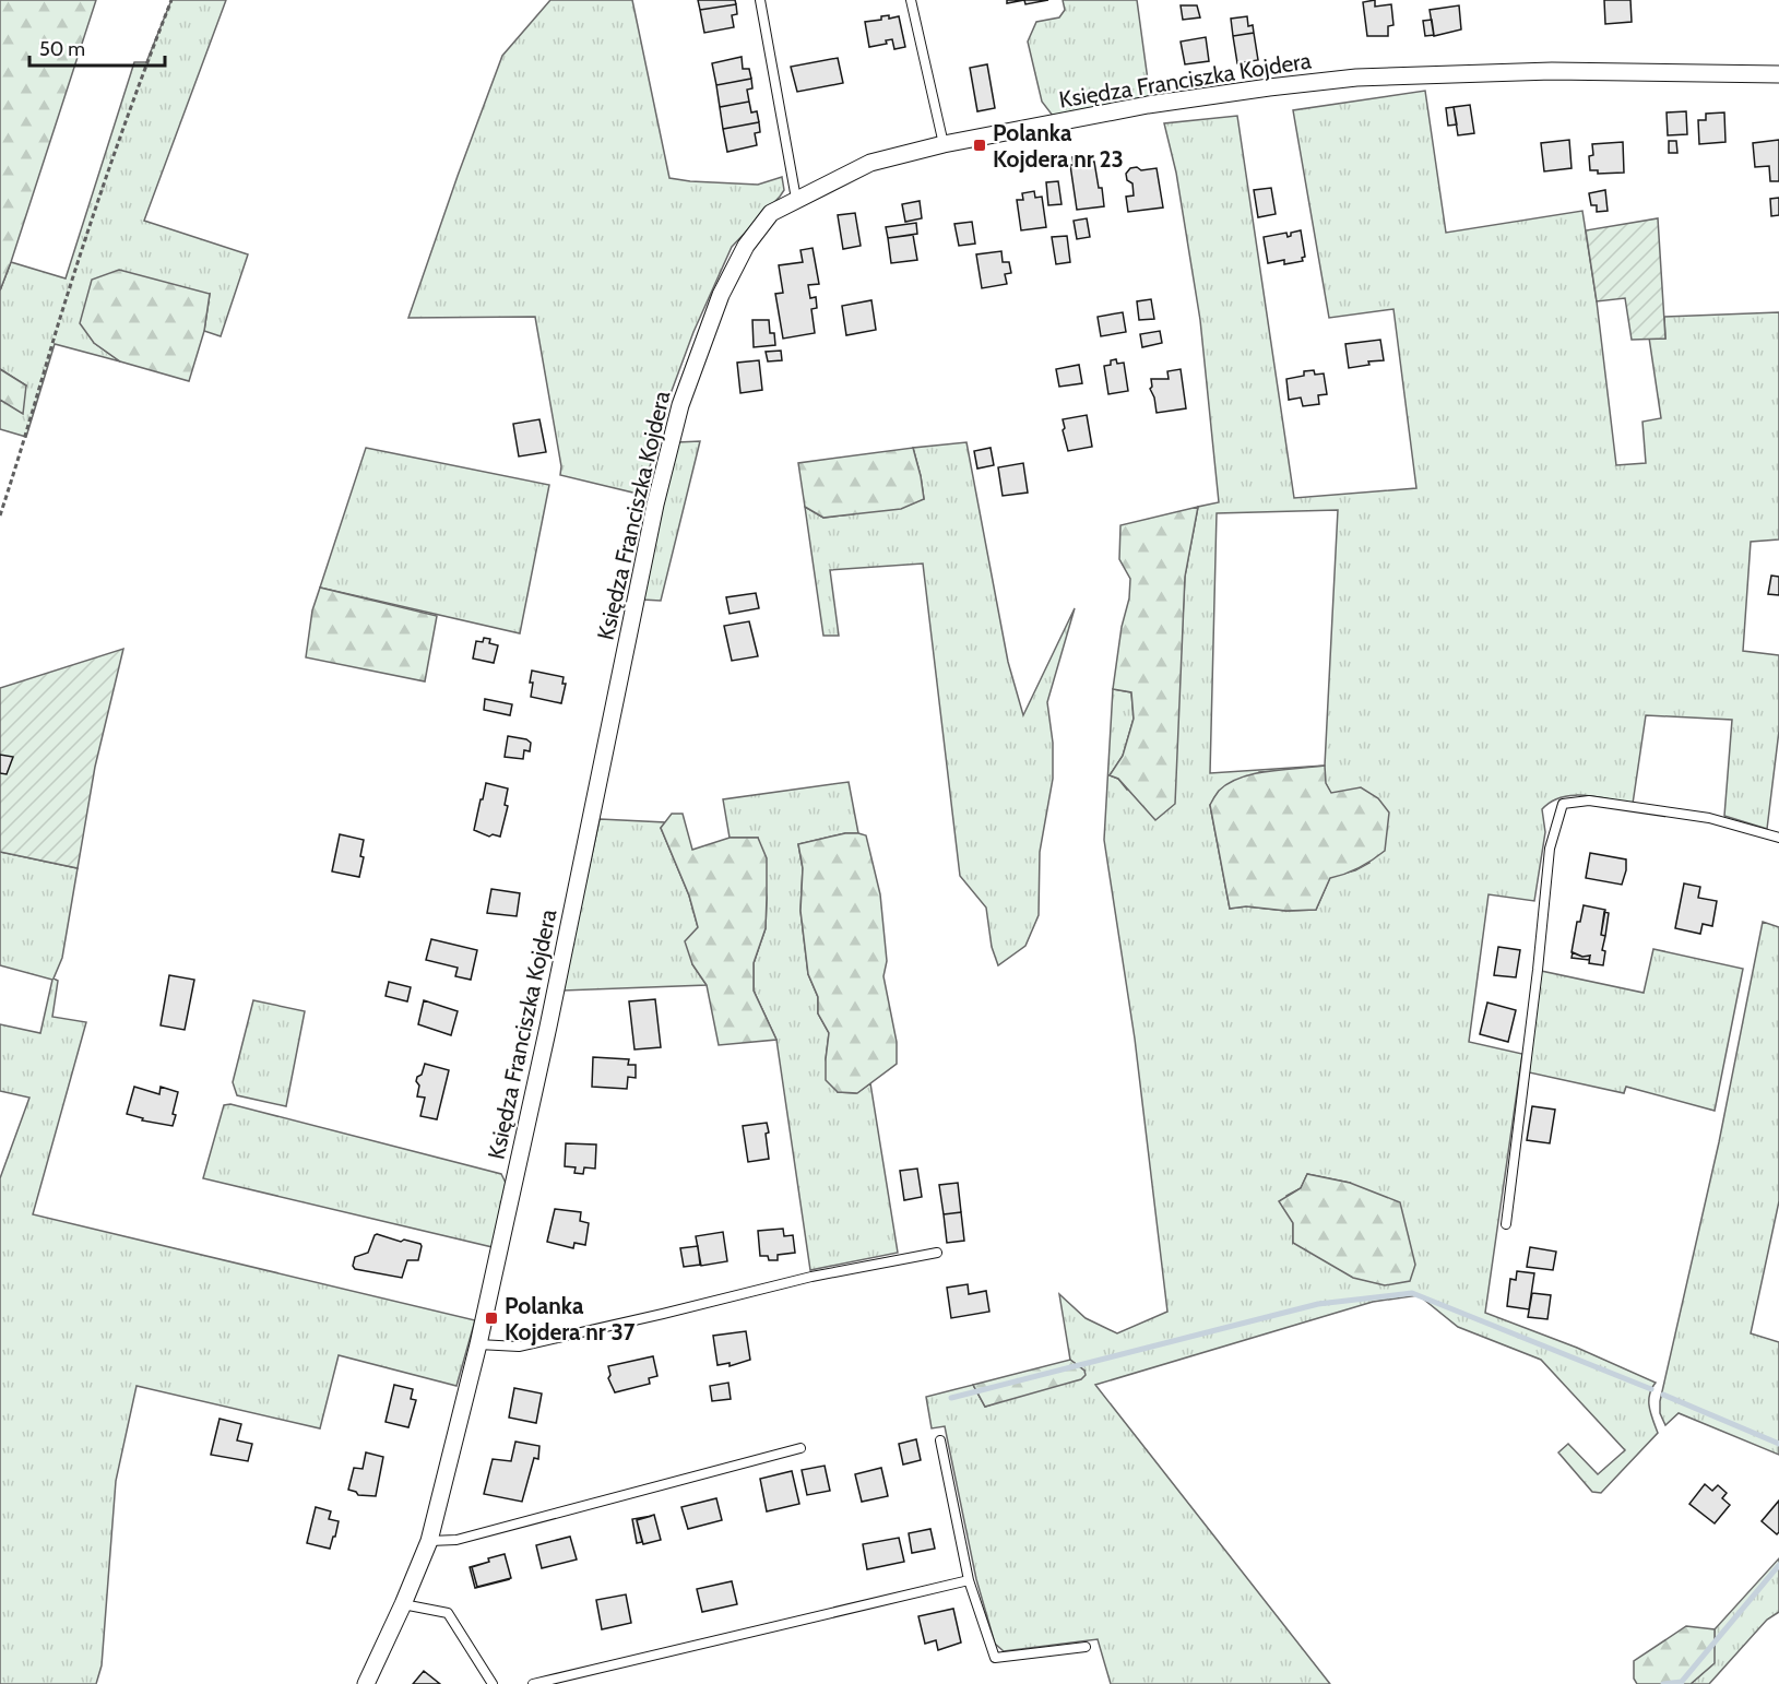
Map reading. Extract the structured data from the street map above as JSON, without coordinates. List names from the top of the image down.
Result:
{
  "streets": {
    "street": ["Księdza Franciszka Kojdera"]
  },
  "places": {
    "transit": ["Polanka Kojdera nr 23", "Polanka Kojdera nr 37"]
  },
  "scale_bar": "50 m"
}
